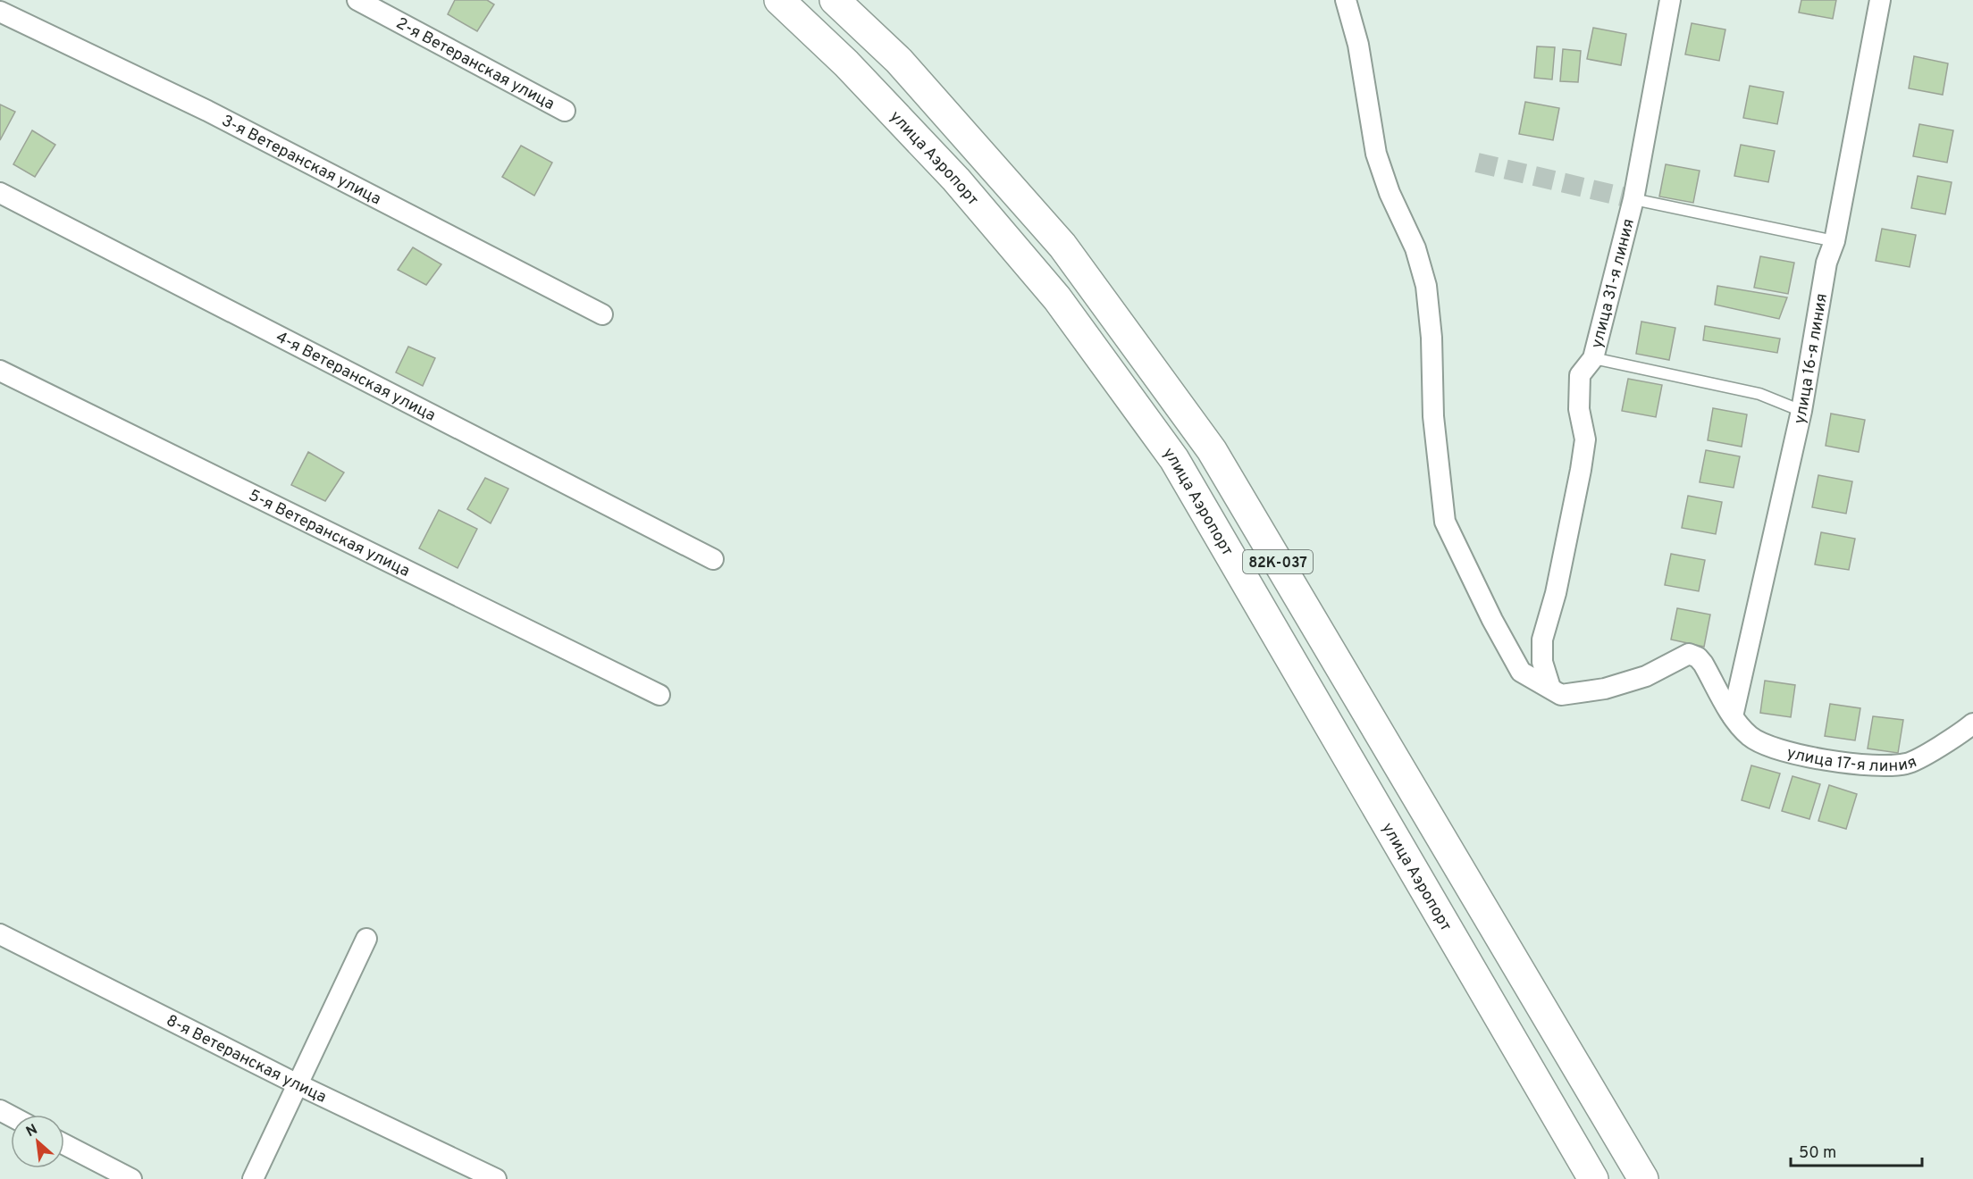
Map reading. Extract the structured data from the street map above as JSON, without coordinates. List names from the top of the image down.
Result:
{
  "streets": {
    "main road": ["улица Аэропорт", "82К-037"],
    "street": [
      "2-я Ветеранская улица",
      "3-я Ветеранская улица",
      "улица 31-я линия",
      "улица 16-я линия",
      "4-я Ветеранская улица",
      "5-я Ветеранская улица",
      "улица 17-я линия",
      "8-я Ветеранская улица"
    ]
  },
  "crossings": [
    ["улица 31-я линия", "улица 17-я линия"],
    ["улица 16-я линия", "улица 17-я линия"]
  ],
  "scale_bar": "50 m",
  "north": "top left"
}
